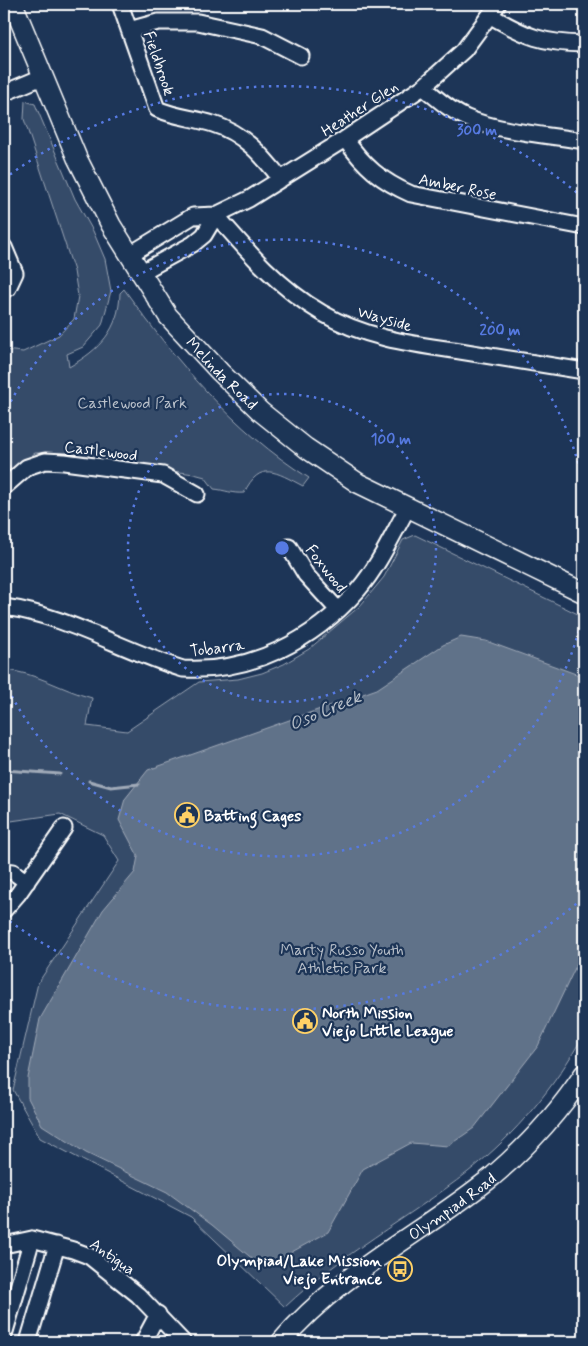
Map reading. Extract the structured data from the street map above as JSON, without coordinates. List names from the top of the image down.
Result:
{
  "streets": {
    "main road": ["Melinda Road", "Olympiad Road"],
    "street": [
      "Fieldbrook",
      "Heather Glen",
      "Amber Rose",
      "Wayside",
      "Castlewood",
      "Foxwood",
      "Tobarra",
      "Antigua"
    ]
  },
  "crossings": [
    ["Fieldbrook", "Heather Glen"],
    ["Heather Glen", "Amber Rose"],
    ["Heather Glen", "Wayside"],
    ["Heather Glen", "Melinda Road"],
    ["Melinda Road", "Tobarra"],
    ["Foxwood", "Tobarra"]
  ],
  "water": ["Oso Creek"],
  "parks": ["Castlewood Park", "Marty Russo Youth Athletic Park"],
  "places": {
    "public building": ["Batting Cages", "North Mission Viejo Little League"],
    "bus stop": ["Olympiad/Lake Mission Viejo Entrance"]
  },
  "rings": ["300 m", "200 m", "100 m"]
}
